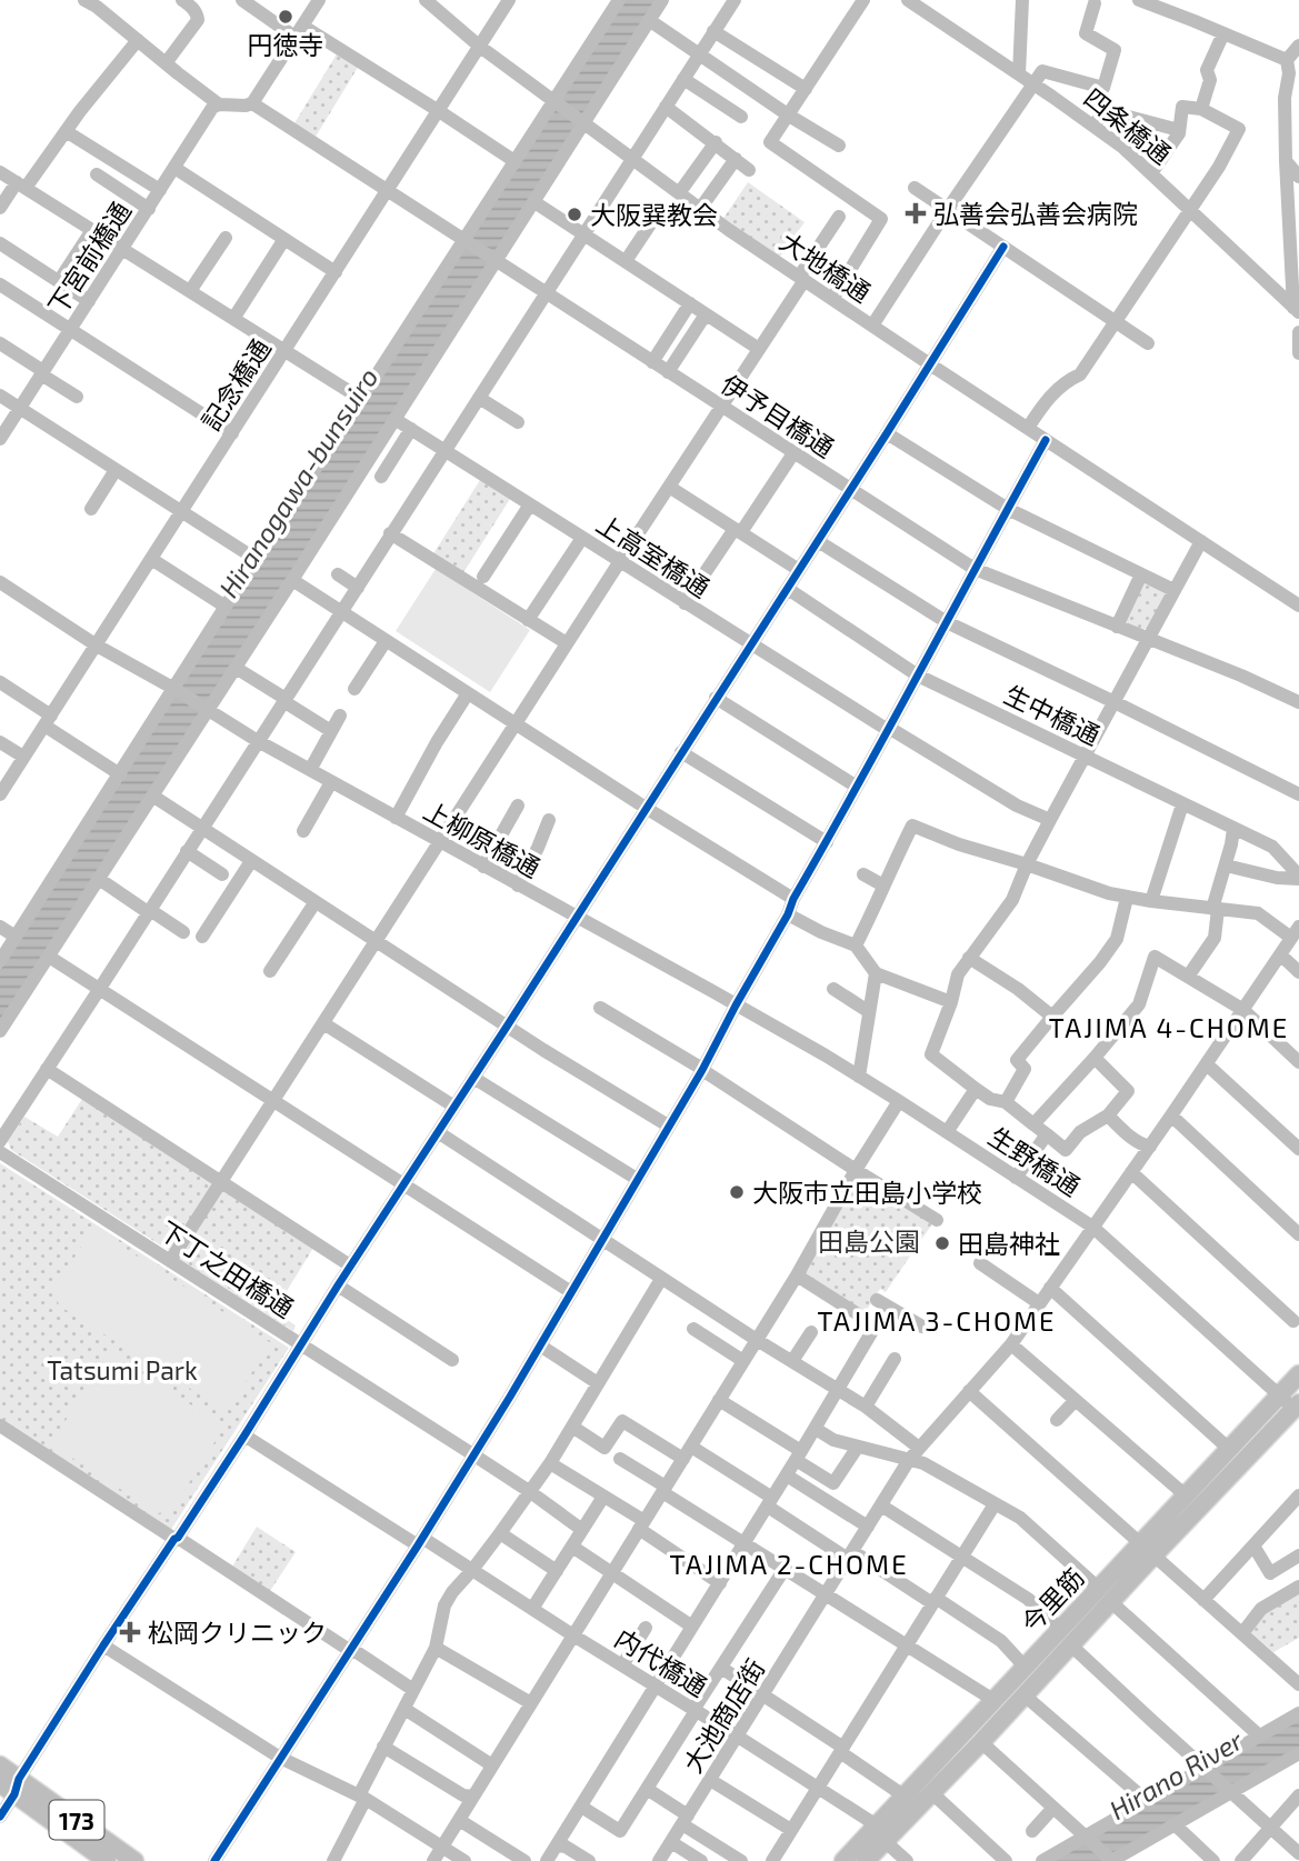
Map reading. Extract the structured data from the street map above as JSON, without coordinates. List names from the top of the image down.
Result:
{
  "streets": {
    "main road": ["今里筋", "173"],
    "street": [
      "四条橋通",
      "下宮前橋通",
      "大地橋通",
      "記念橋通",
      "伊予目橋通",
      "上高室橋通",
      "生中橋通",
      "上柳原橋通",
      "生野橋通",
      "下丁之田橋通",
      "内代橋通",
      "大池商店街"
    ]
  },
  "crossings": [
    ["上柳原橋通", "生野橋通"],
    ["生野橋通", "今里筋"],
    ["生野橋通", "大池商店街"],
    ["今里筋", "内代橋通"],
    ["内代橋通", "大池商店街"]
  ],
  "districts": ["TAJIMA 4-CHOME", "TAJIMA 3-CHOME", "TAJIMA 2-CHOME"],
  "water": ["Hiranogawa-bunsuiro", "Hirano River"],
  "parks": ["田島公園", "Tatsumi Park"],
  "places": {
    "other": [
      "円徳寺",
      "大阪巽教会",
      "大阪市立田島小学校",
      "田島神社"
    ],
    "health": ["弘善会弘善会病院", "松岡クリニック"]
  }
}
